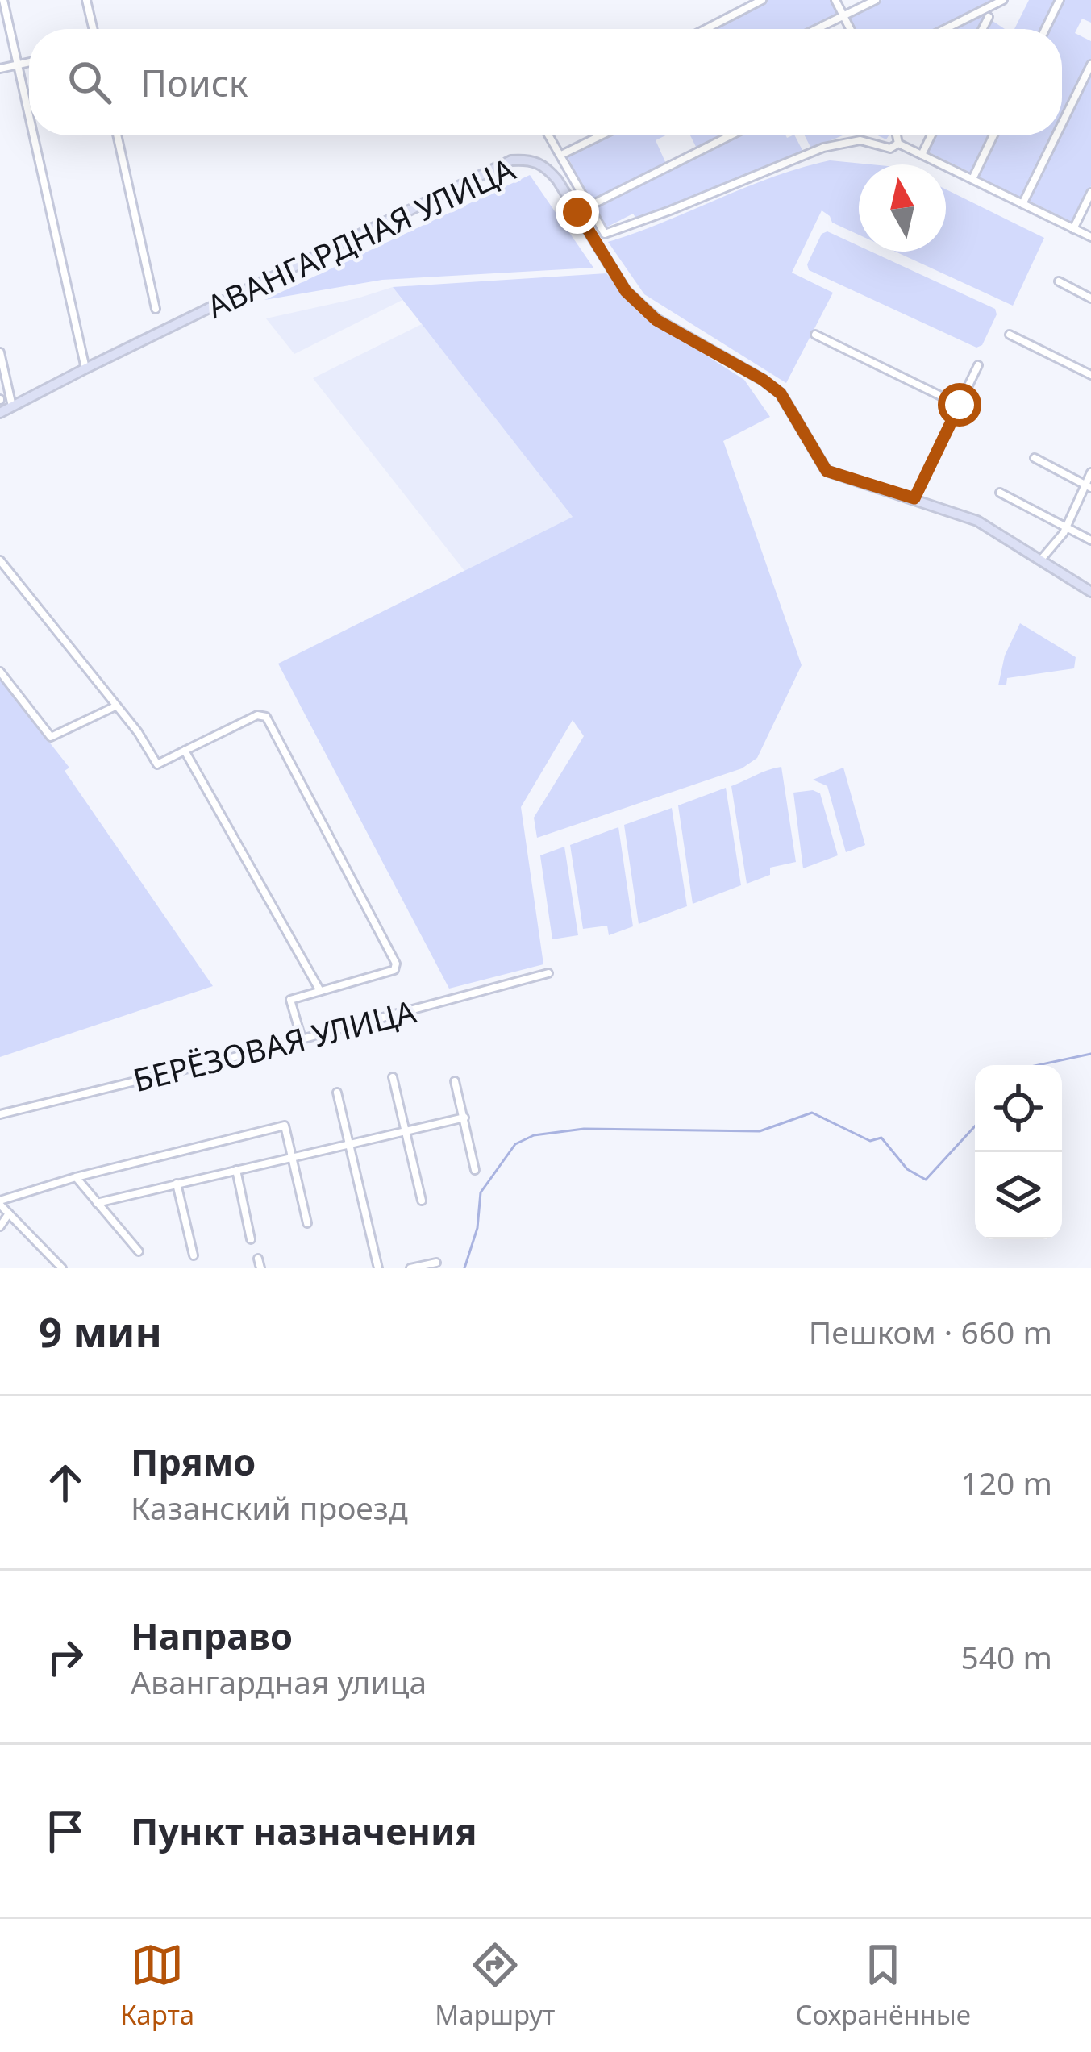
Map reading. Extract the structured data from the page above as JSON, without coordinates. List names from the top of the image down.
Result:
{
  "streets": {
    "main road": ["АВАНГАРДНАЯ УЛИЦА"],
    "street": ["БЕРЁЗОВАЯ УЛИЦА"]
  },
  "north": "top",
  "page": {
    "search": "Поиск",
    "heading": ["9 мин", "Пешком · 660 m"],
    "list": [
      ["Прямо", "Казанский проезд", "120 m"],
      ["Направо", "Авангардная улица", "540 m"],
      "Пункт назначения"
    ],
    "nav": ["Карта", "Маршрут", "Сохранённые"]
  }
}
